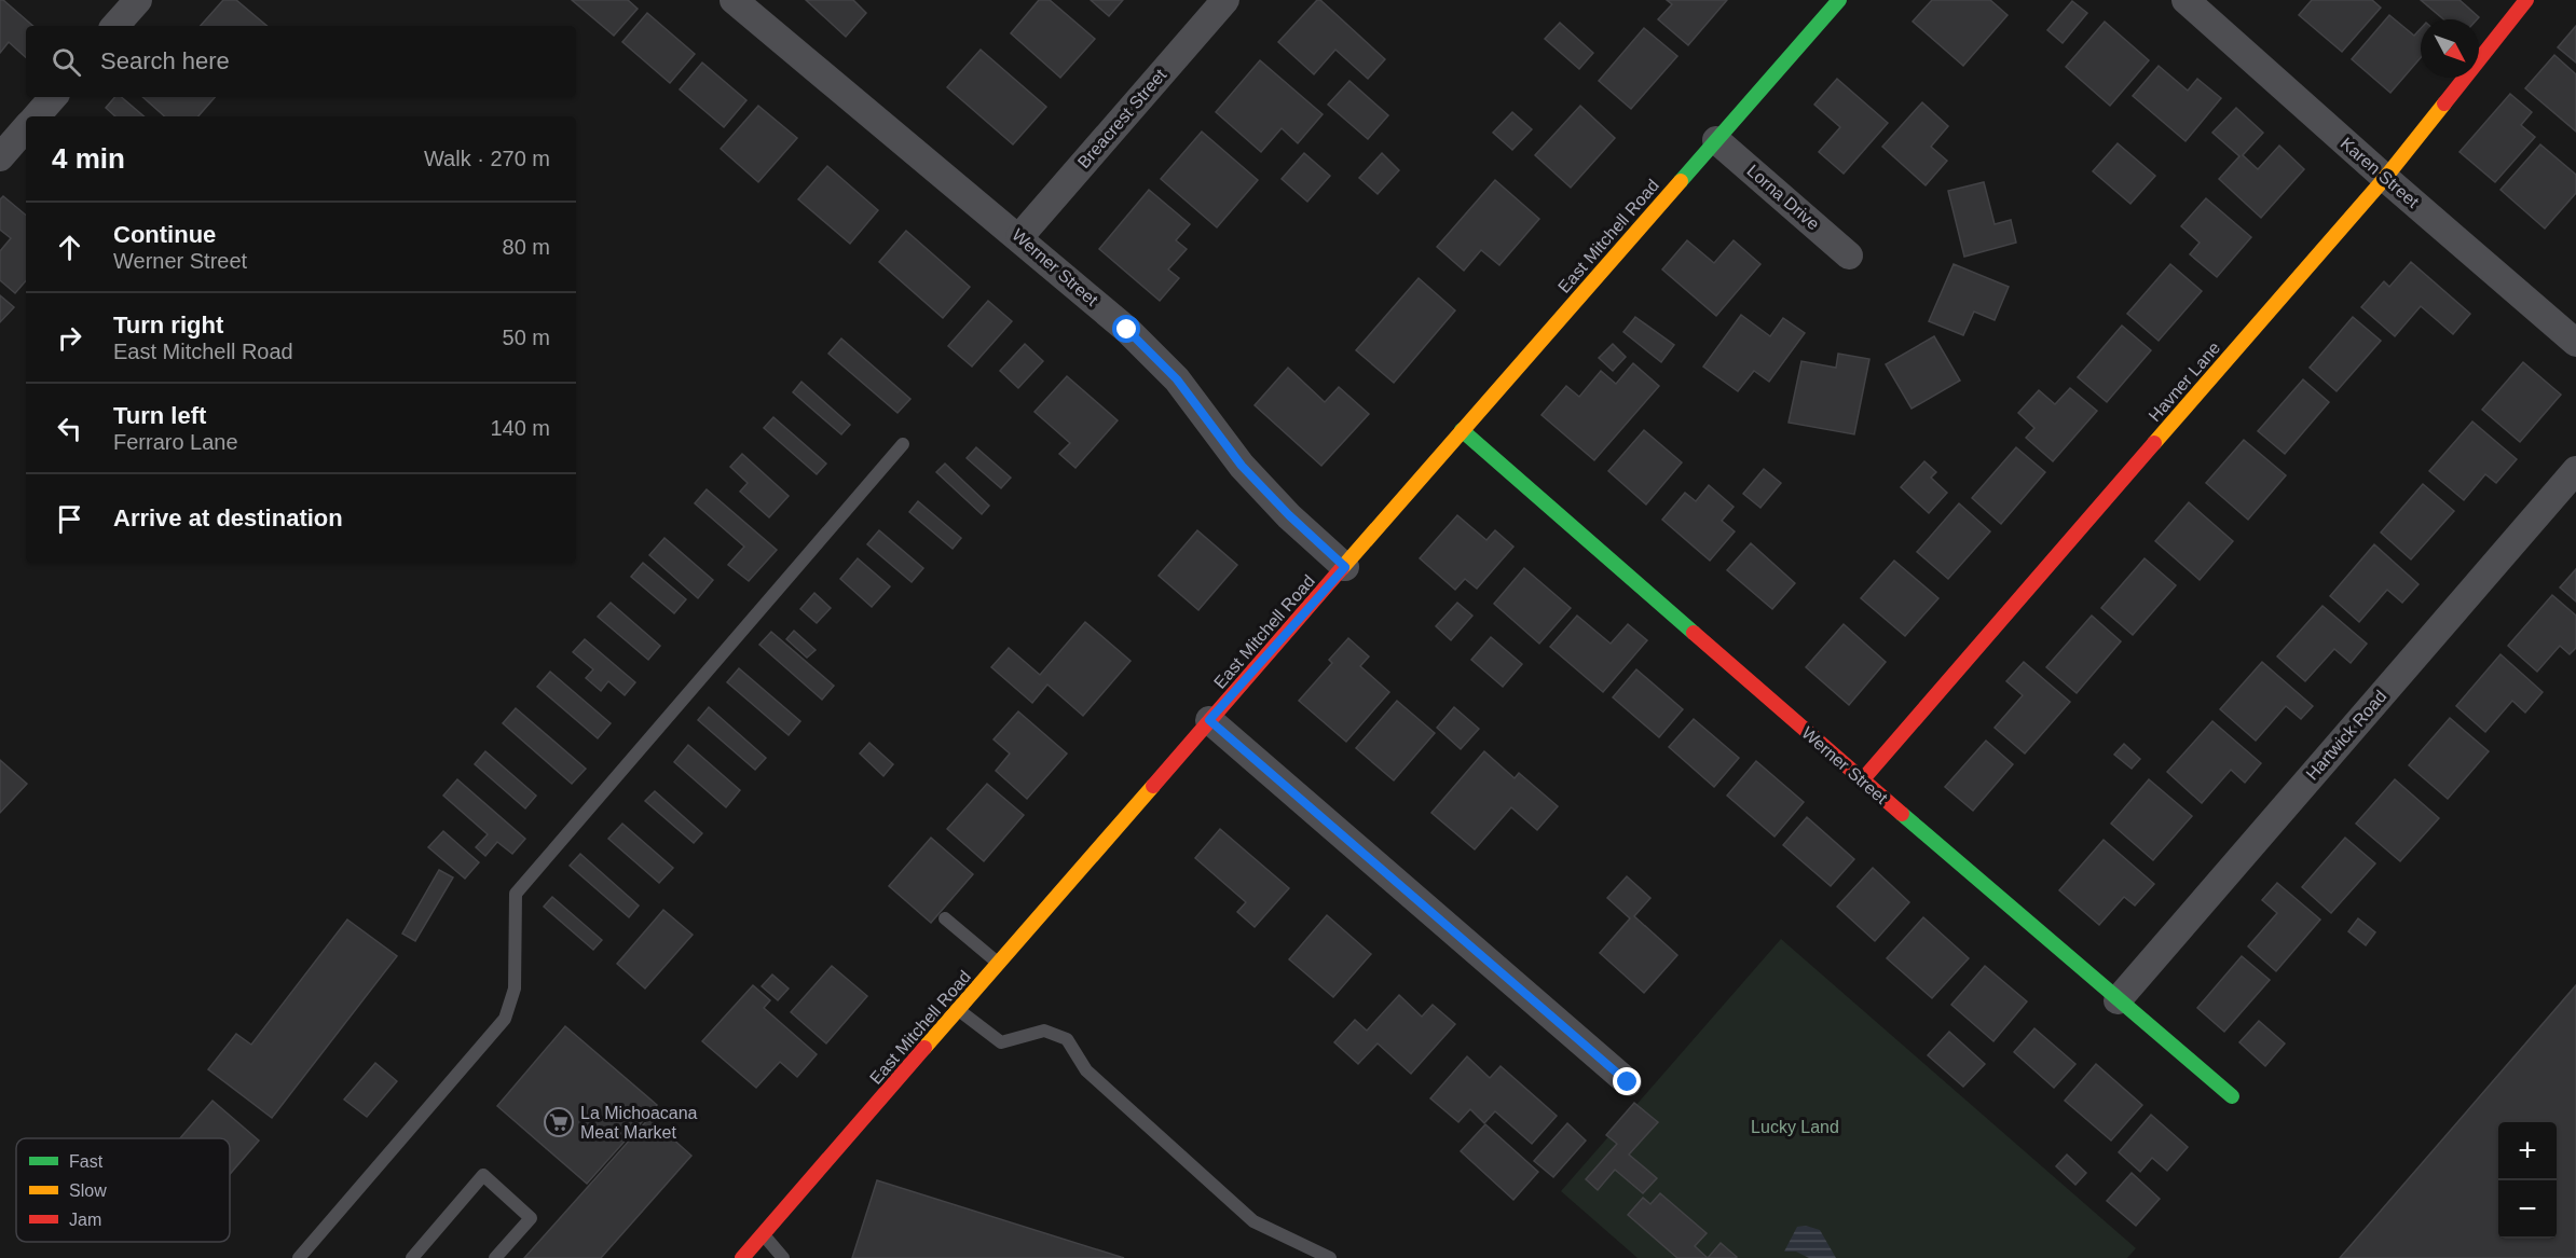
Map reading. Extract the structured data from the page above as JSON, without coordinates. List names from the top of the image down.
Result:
{
  "streets": {
    "street": [
      "Breacrest Street",
      "Karen Street",
      "Lorna Drive",
      "East Mitchell Road",
      "Werner Street",
      "Havner Lane",
      "Hartwick Road"
    ]
  },
  "crossings": [
    ["Breacrest Street", "Werner Street"],
    ["Karen Street", "Havner Lane"],
    ["Lorna Drive", "East Mitchell Road"],
    ["East Mitchell Road", "Werner Street"],
    ["Werner Street", "Havner Lane"],
    ["Werner Street", "Hartwick Road"]
  ],
  "parks": ["Lucky Land"],
  "places": {
    "supermarket": ["La Michoacana Meat Market"]
  },
  "legend": ["Fast", "Slow", "Jam"],
  "north": "bottom right",
  "page": {
    "search": "Search here",
    "heading": ["4 min", "Walk · 270 m"],
    "list": [
      ["Continue", "Werner Street", "80 m"],
      ["Turn right", "East Mitchell Road", "50 m"],
      ["Turn left", "Ferraro Lane", "140 m"],
      "Arrive at destination"
    ],
    "map_buttons": ["+", "−"]
  }
}
